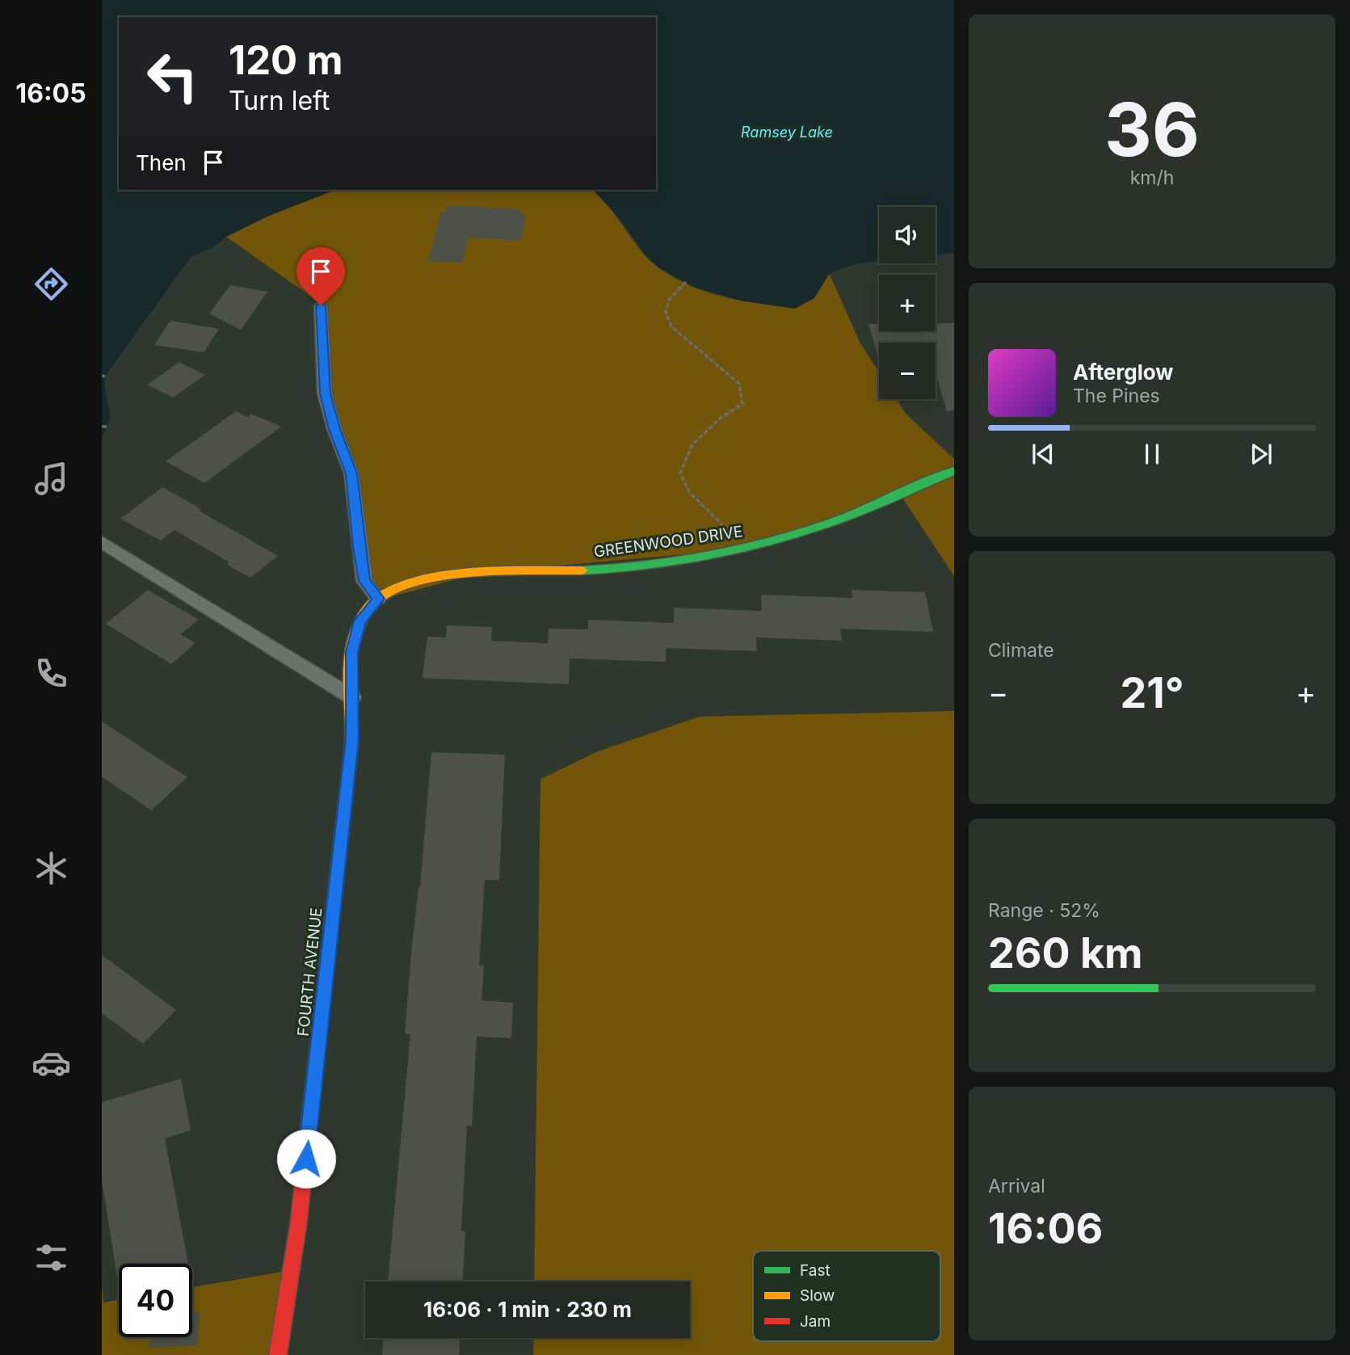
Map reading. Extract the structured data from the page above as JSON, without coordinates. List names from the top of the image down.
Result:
{
  "streets": {
    "street": ["GREENWOOD DRIVE", "FOURTH AVENUE"]
  },
  "crossings": [
    ["GREENWOOD DRIVE", "FOURTH AVENUE"]
  ],
  "water": ["Ramsey Lake"],
  "legend": ["Fast", "Slow", "Jam"],
  "page": {
    "tabs": "16:05",
    "tile": [
      ["36", "km/h"],
      "Climate",
      ["Range · 52%", "260 km"],
      ["Arrival", "16:06"]
    ],
    "turn": ["120 m", "Turn left"],
    "then": "Then",
    "map_buttons": ["+", "−"],
    "song": ["Afterglow", "The Pines"],
    "heat": ["−", "21°", "+"],
    "limit": "40",
    "trip": "16:06 · 1 min · 230 m"
  }
}
